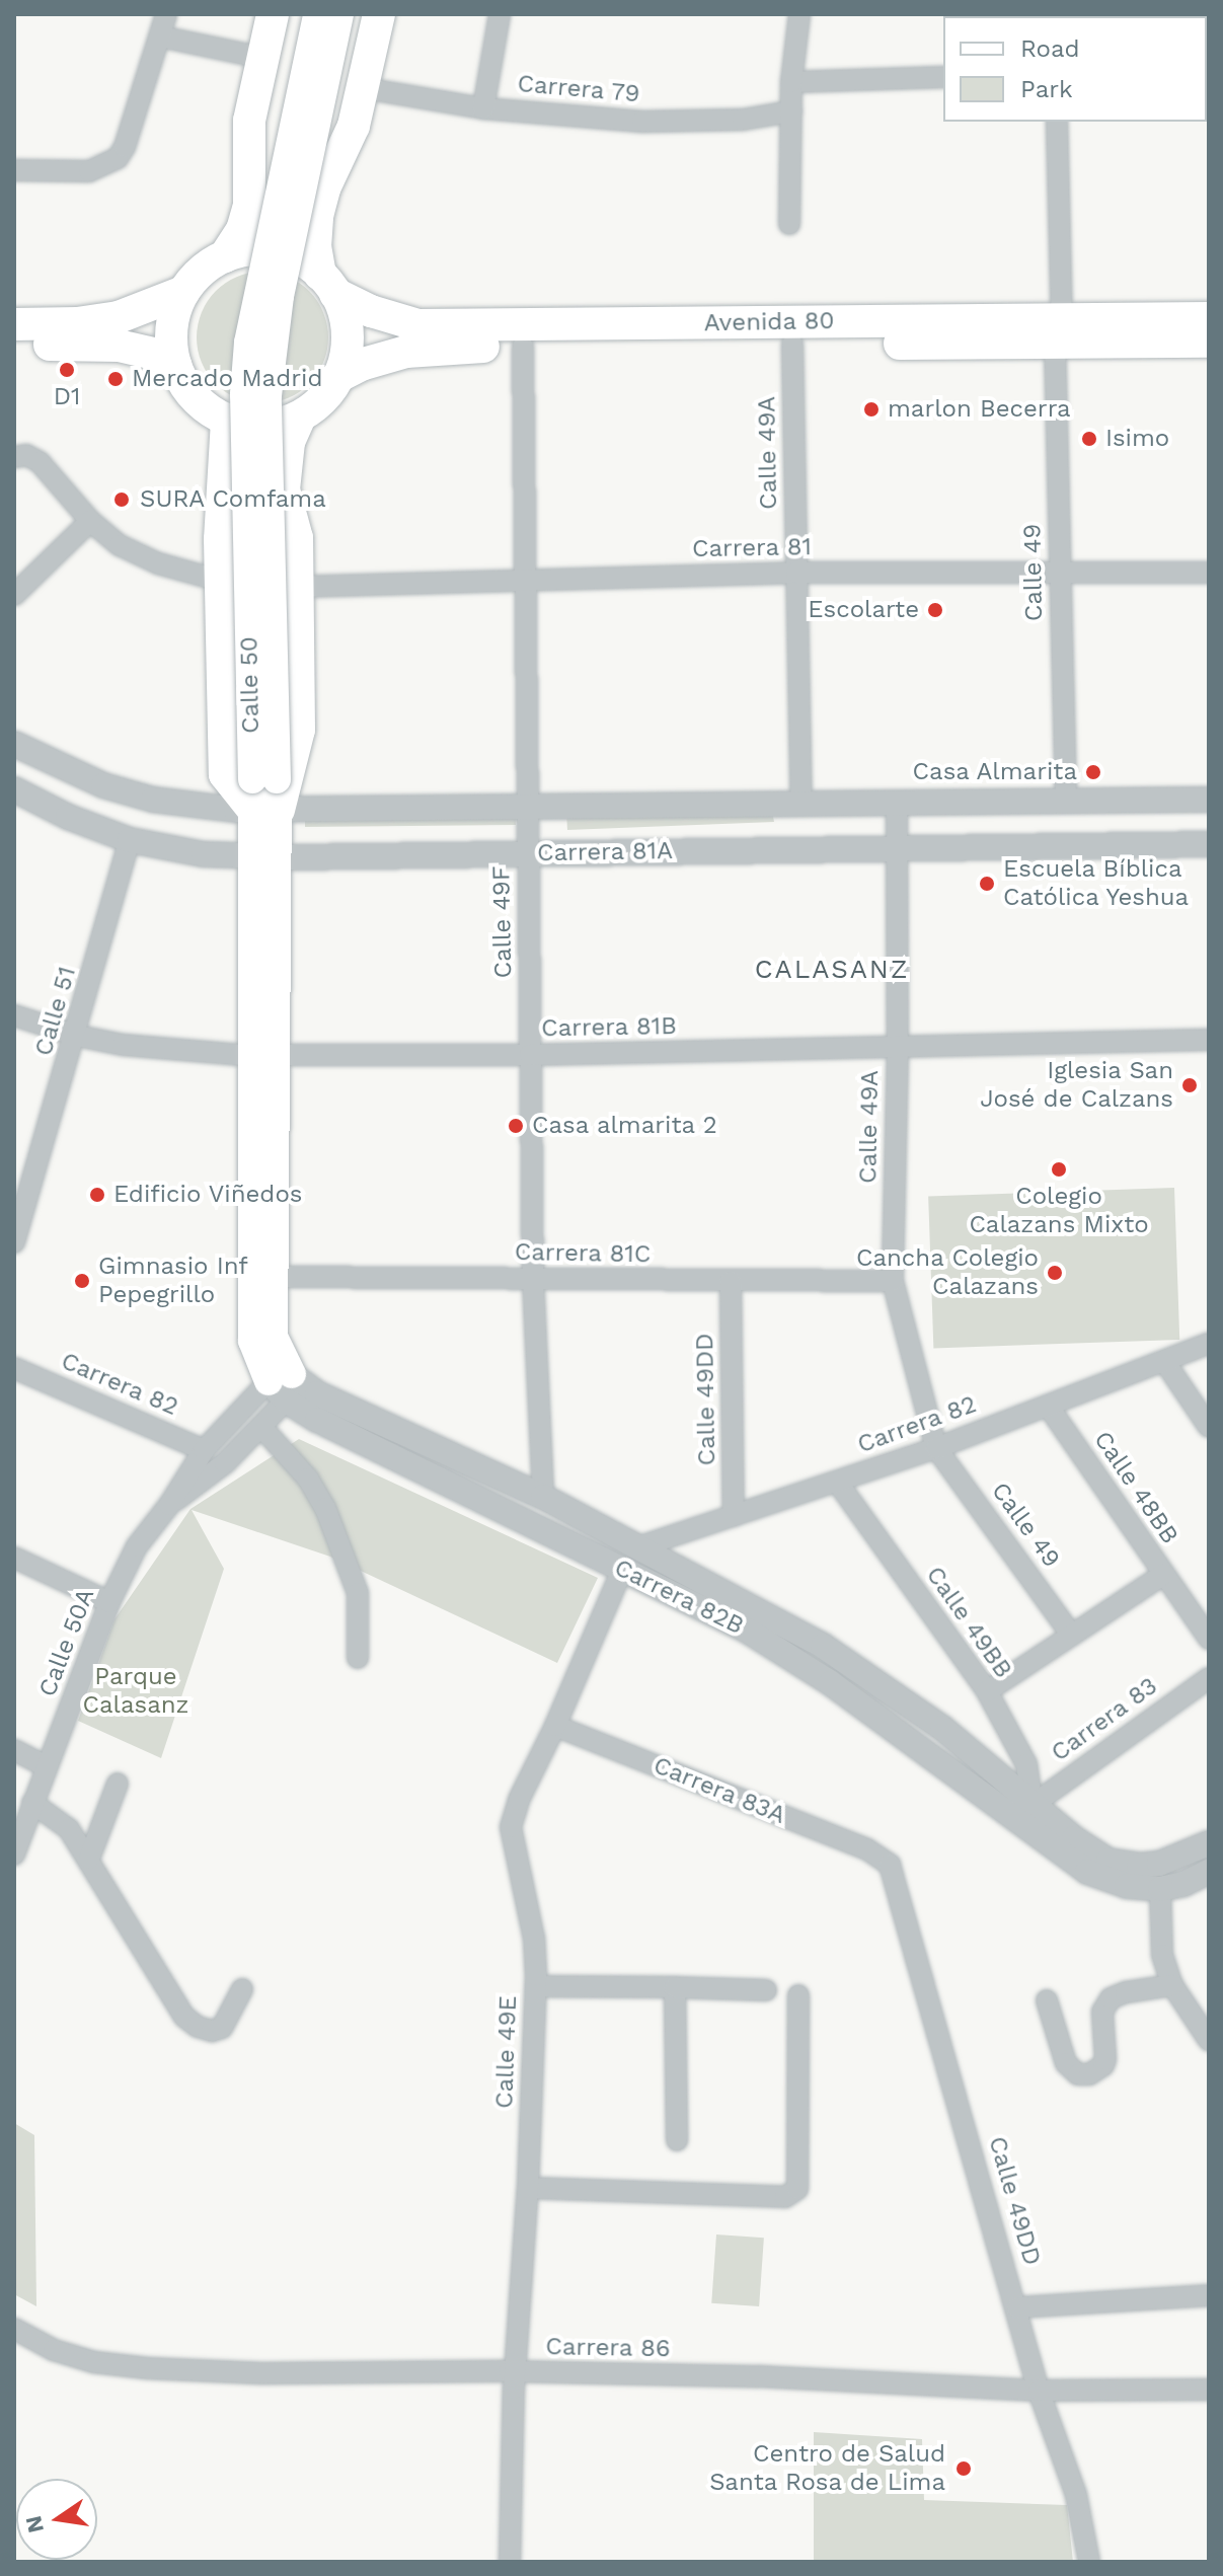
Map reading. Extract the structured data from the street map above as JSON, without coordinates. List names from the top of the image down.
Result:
{
  "streets": {
    "main road": ["Avenida 80", "Calle 50"],
    "street": [
      "Carrera 79",
      "Calle 49A",
      "Carrera 81",
      "Calle 49",
      "Carrera 81A",
      "Calle 49F",
      "Calle 51",
      "Carrera 81B",
      "Carrera 81C",
      "Carrera 82",
      "Calle 49DD",
      "Calle 48BB",
      "Carrera 82B",
      "Calle 49BB",
      "Calle 50A",
      "Carrera 83",
      "Carrera 83A",
      "Calle 49E",
      "Carrera 86"
    ]
  },
  "crossings": [
    ["Avenida 80", "Calle 49A"],
    ["Avenida 80", "Calle 49"],
    ["Avenida 80", "Calle 49F"],
    ["Calle 49A", "Carrera 81"],
    ["Calle 49A", "Calle 49"],
    ["Calle 49A", "Carrera 81A"],
    ["Calle 49A", "Carrera 81B"],
    ["Calle 49A", "Carrera 81C"],
    ["Calle 49A", "Carrera 82"],
    ["Carrera 81", "Calle 49"],
    ["Carrera 81", "Calle 49F"],
    ["Calle 49", "Carrera 81A"],
    ["Calle 49", "Carrera 82"],
    ["Calle 50", "Carrera 81A"],
    ["Calle 50", "Carrera 81B"],
    ["Calle 50", "Carrera 81C"],
    ["Calle 50", "Carrera 82B"],
    ["Calle 50", "Calle 50A"],
    ["Carrera 81A", "Calle 49F"],
    ["Carrera 81A", "Calle 51"],
    ["Calle 49F", "Carrera 81B"],
    ["Calle 49F", "Carrera 81C"],
    ["Calle 49F", "Carrera 82B"],
    ["Calle 51", "Carrera 81B"],
    ["Carrera 81C", "Calle 49DD"],
    ["Carrera 82", "Calle 49DD"],
    ["Carrera 82", "Calle 48BB"],
    ["Carrera 82", "Carrera 82B"],
    ["Carrera 82", "Calle 49BB"],
    ["Carrera 82", "Calle 50A"],
    ["Calle 49DD", "Carrera 83A"],
    ["Calle 49DD", "Carrera 86"],
    ["Carrera 82B", "Calle 49BB"],
    ["Carrera 82B", "Calle 50A"],
    ["Carrera 82B", "Carrera 83"],
    ["Carrera 82B", "Calle 49E"],
    ["Calle 49BB", "Carrera 83"],
    ["Carrera 83A", "Calle 49E"],
    ["Calle 49E", "Carrera 86"]
  ],
  "districts": ["CALASANZ"],
  "parks": ["Parque Calasanz"],
  "places": [
    "D1",
    "Mercado Madrid",
    "marlon Becerra",
    "Isimo",
    "SURA Comfama",
    "Escolarte",
    "Casa Almarita",
    "Escuela Bíblica Católica Yeshua",
    "Iglesia San José de Calzans",
    "Casa almarita 2",
    "Colegio Calazans Mixto",
    "Edificio Viñedos",
    "Cancha Colegio Calazans",
    "Gimnasio Inf Pepegrillo",
    "Centro de Salud Santa Rosa de Lima"
  ],
  "legend": ["Road", "Park"],
  "north": "left"
}
